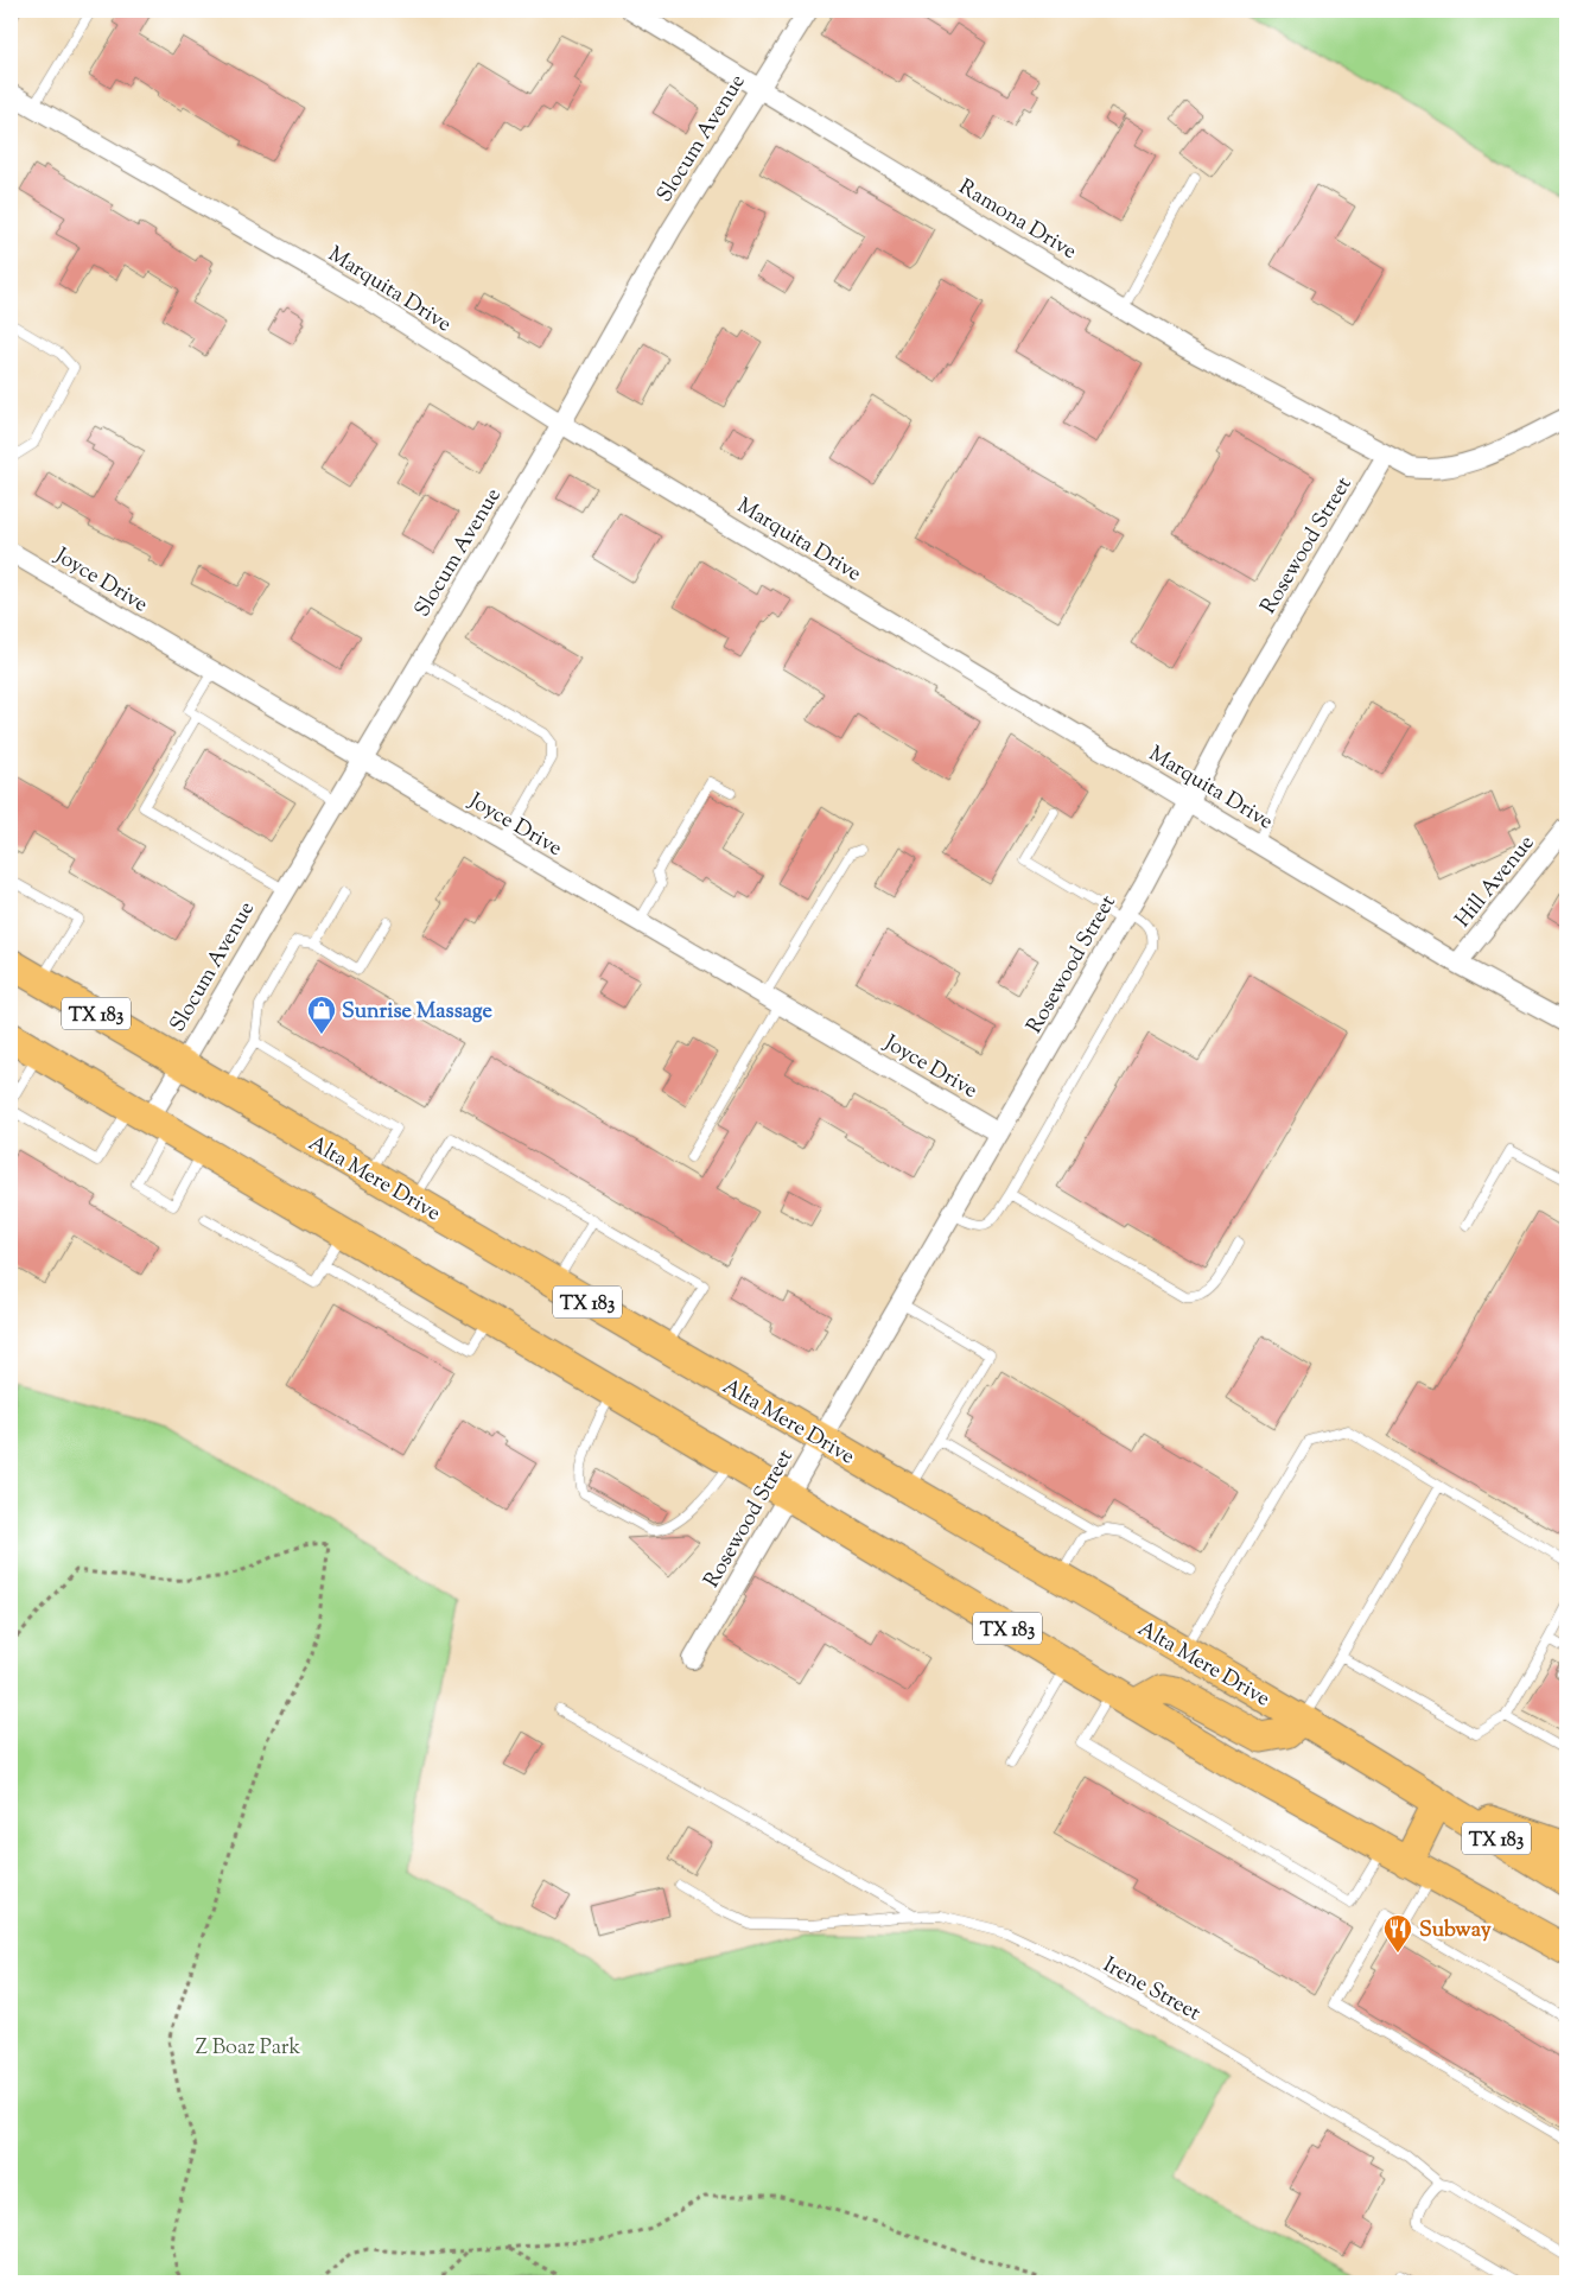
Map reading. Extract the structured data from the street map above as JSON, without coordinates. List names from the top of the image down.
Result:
{
  "streets": {
    "main road": ["TX 183", "Alta Mere Drive"],
    "street": [
      "Slocum Avenue",
      "Ramona Drive",
      "Marquita Drive",
      "Rosewood Street",
      "Joyce Drive",
      "Hill Avenue"
    ],
    "lane": ["Irene Street"]
  },
  "crossings": [
    ["Slocum Avenue", "Ramona Drive"],
    ["Slocum Avenue", "Marquita Drive"],
    ["Slocum Avenue", "Joyce Drive"],
    ["Slocum Avenue", "TX 183"],
    ["Slocum Avenue", "Alta Mere Drive"],
    ["Ramona Drive", "Rosewood Street"],
    ["Marquita Drive", "Rosewood Street"],
    ["Marquita Drive", "Hill Avenue"],
    ["Rosewood Street", "Joyce Drive"],
    ["Rosewood Street", "TX 183"],
    ["Rosewood Street", "Alta Mere Drive"]
  ],
  "parks": ["Z Boaz Park"],
  "places": {
    "shop": ["Sunrise Massage"],
    "restaurant": ["Subway"]
  }
}
